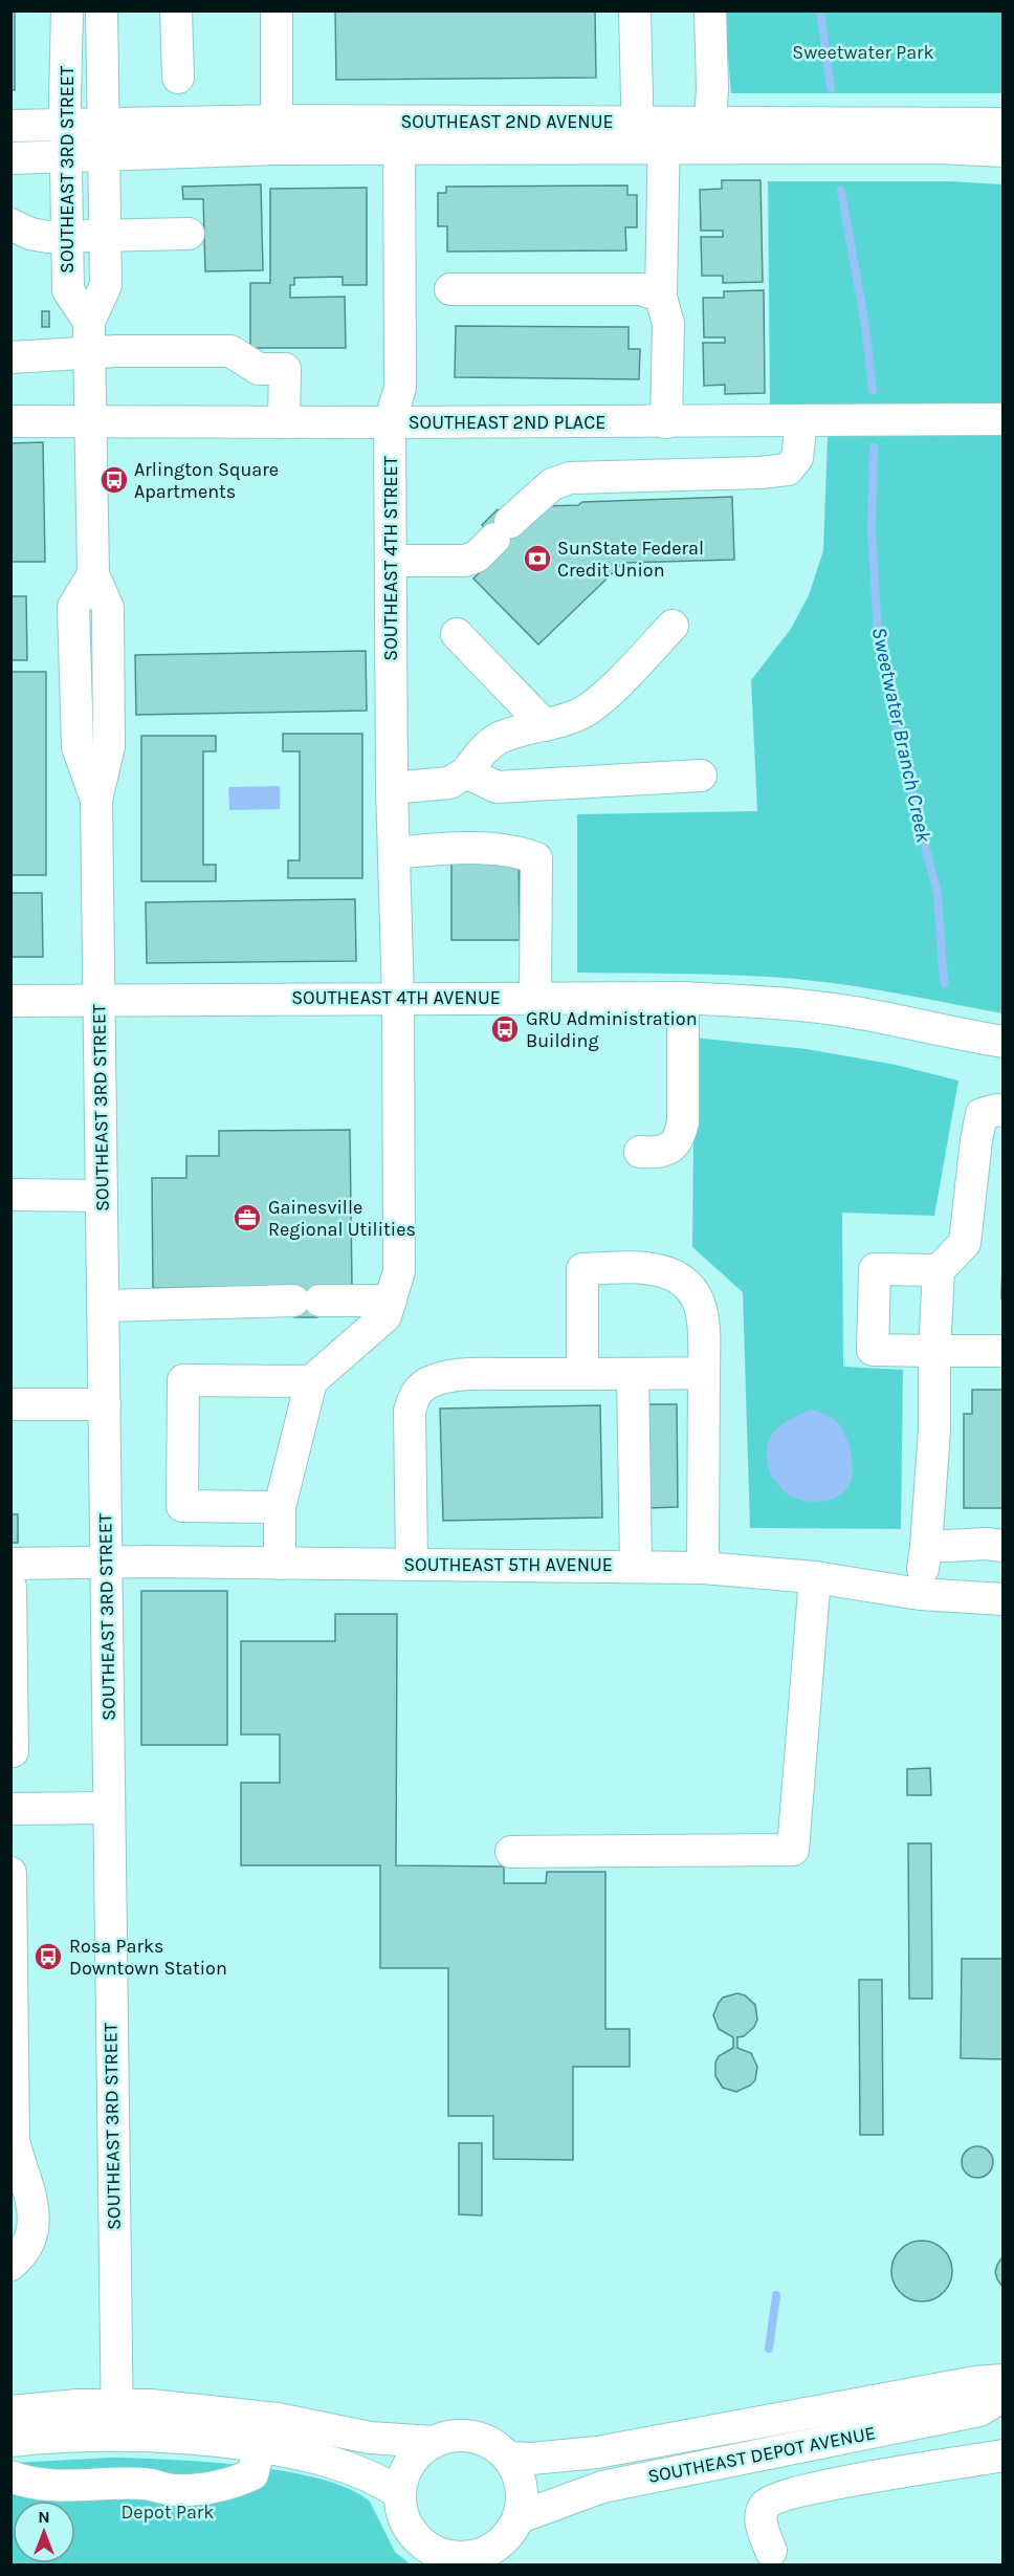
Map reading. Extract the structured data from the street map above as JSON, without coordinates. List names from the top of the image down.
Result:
{
  "streets": {
    "street": [
      "SOUTHEAST 2ND AVENUE",
      "SOUTHEAST 3RD STREET",
      "SOUTHEAST 2ND PLACE",
      "SOUTHEAST 4TH STREET",
      "SOUTHEAST 4TH AVENUE",
      "SOUTHEAST 5TH AVENUE",
      "SOUTHEAST DEPOT AVENUE"
    ]
  },
  "crossings": [
    ["SOUTHEAST 2ND AVENUE", "SOUTHEAST 3RD STREET"],
    ["SOUTHEAST 2ND AVENUE", "SOUTHEAST 4TH STREET"],
    ["SOUTHEAST 3RD STREET", "SOUTHEAST 2ND PLACE"],
    ["SOUTHEAST 3RD STREET", "SOUTHEAST 4TH AVENUE"],
    ["SOUTHEAST 3RD STREET", "SOUTHEAST 5TH AVENUE"],
    ["SOUTHEAST 2ND PLACE", "SOUTHEAST 4TH STREET"],
    ["SOUTHEAST 4TH STREET", "SOUTHEAST 4TH AVENUE"]
  ],
  "water": ["Sweetwater Branch Creek"],
  "parks": ["Sweetwater Park", "Depot Park"],
  "places": {
    "bus stop": ["Arlington Square Apartments", "GRU Administration Building", "Rosa Parks Downtown Station"],
    "bank": ["SunState Federal Credit Union"],
    "office": ["Gainesville Regional Utilities"]
  },
  "north": "top"
}
